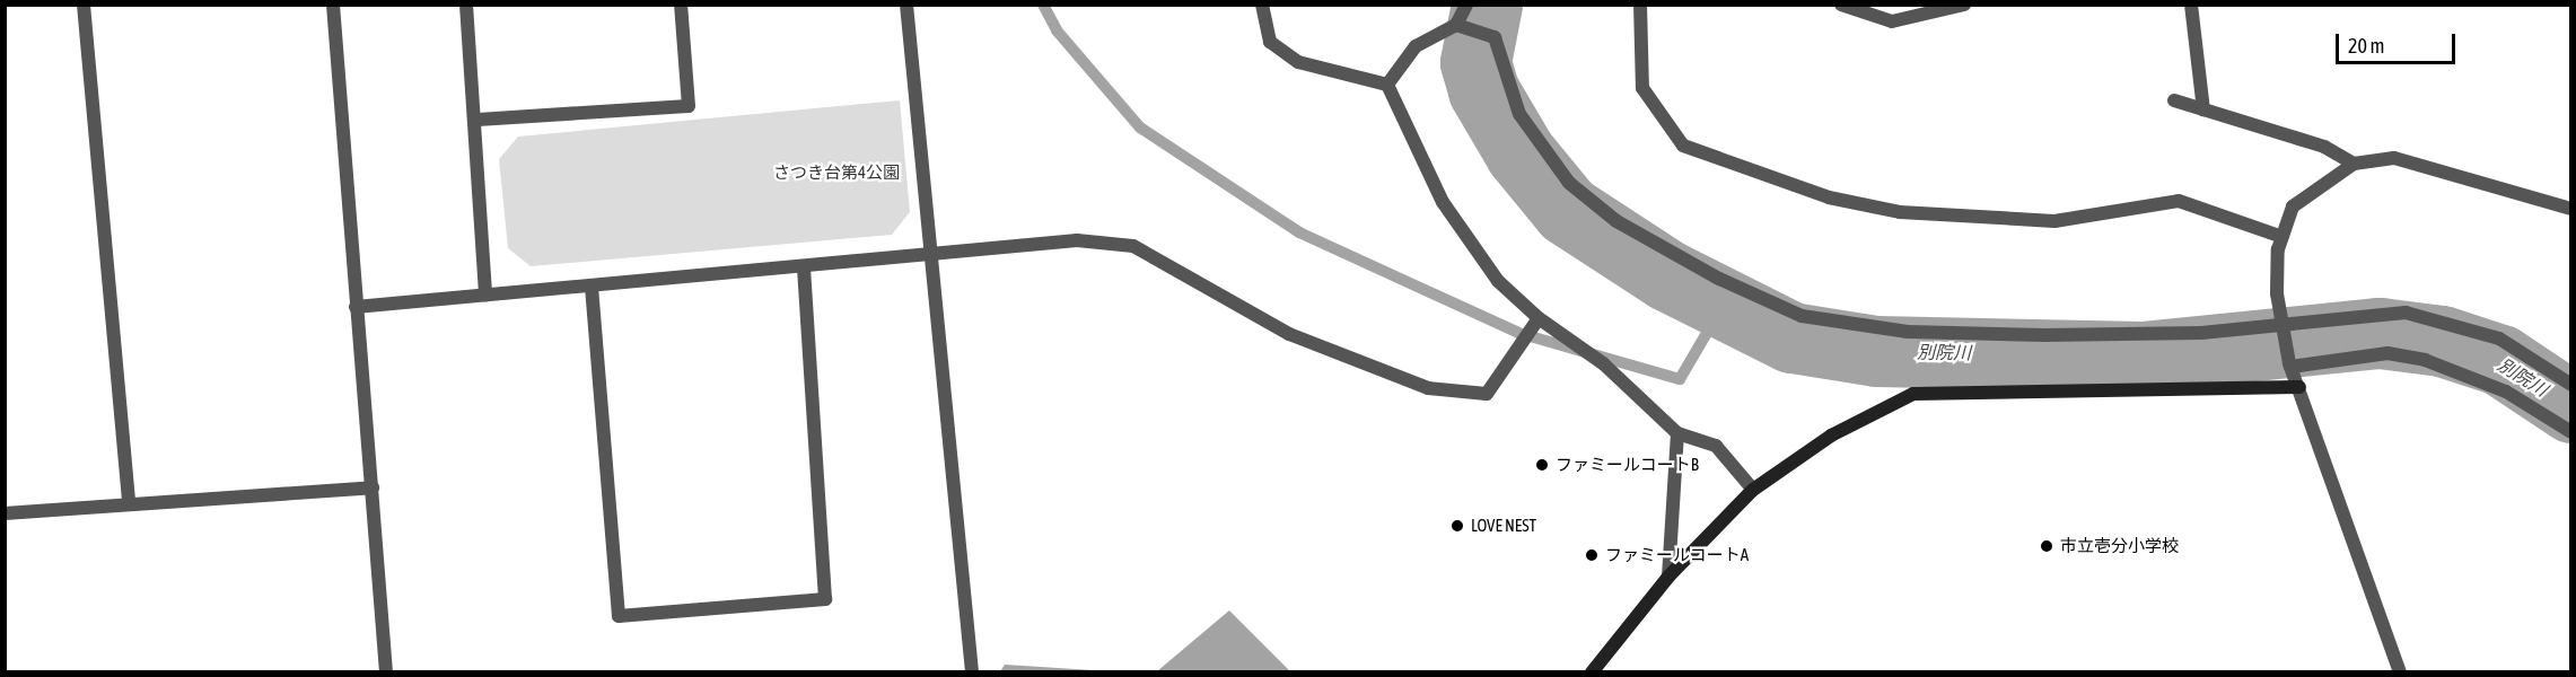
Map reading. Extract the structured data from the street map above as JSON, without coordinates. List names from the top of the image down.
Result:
{
  "water": ["別院川"],
  "parks": ["さつき台第4公園"],
  "places": [
    "ファミールコートB",
    "LOVE NEST",
    "市立壱分小学校",
    "ファミールコートA"
  ],
  "scale_bar": "20 m"
}
